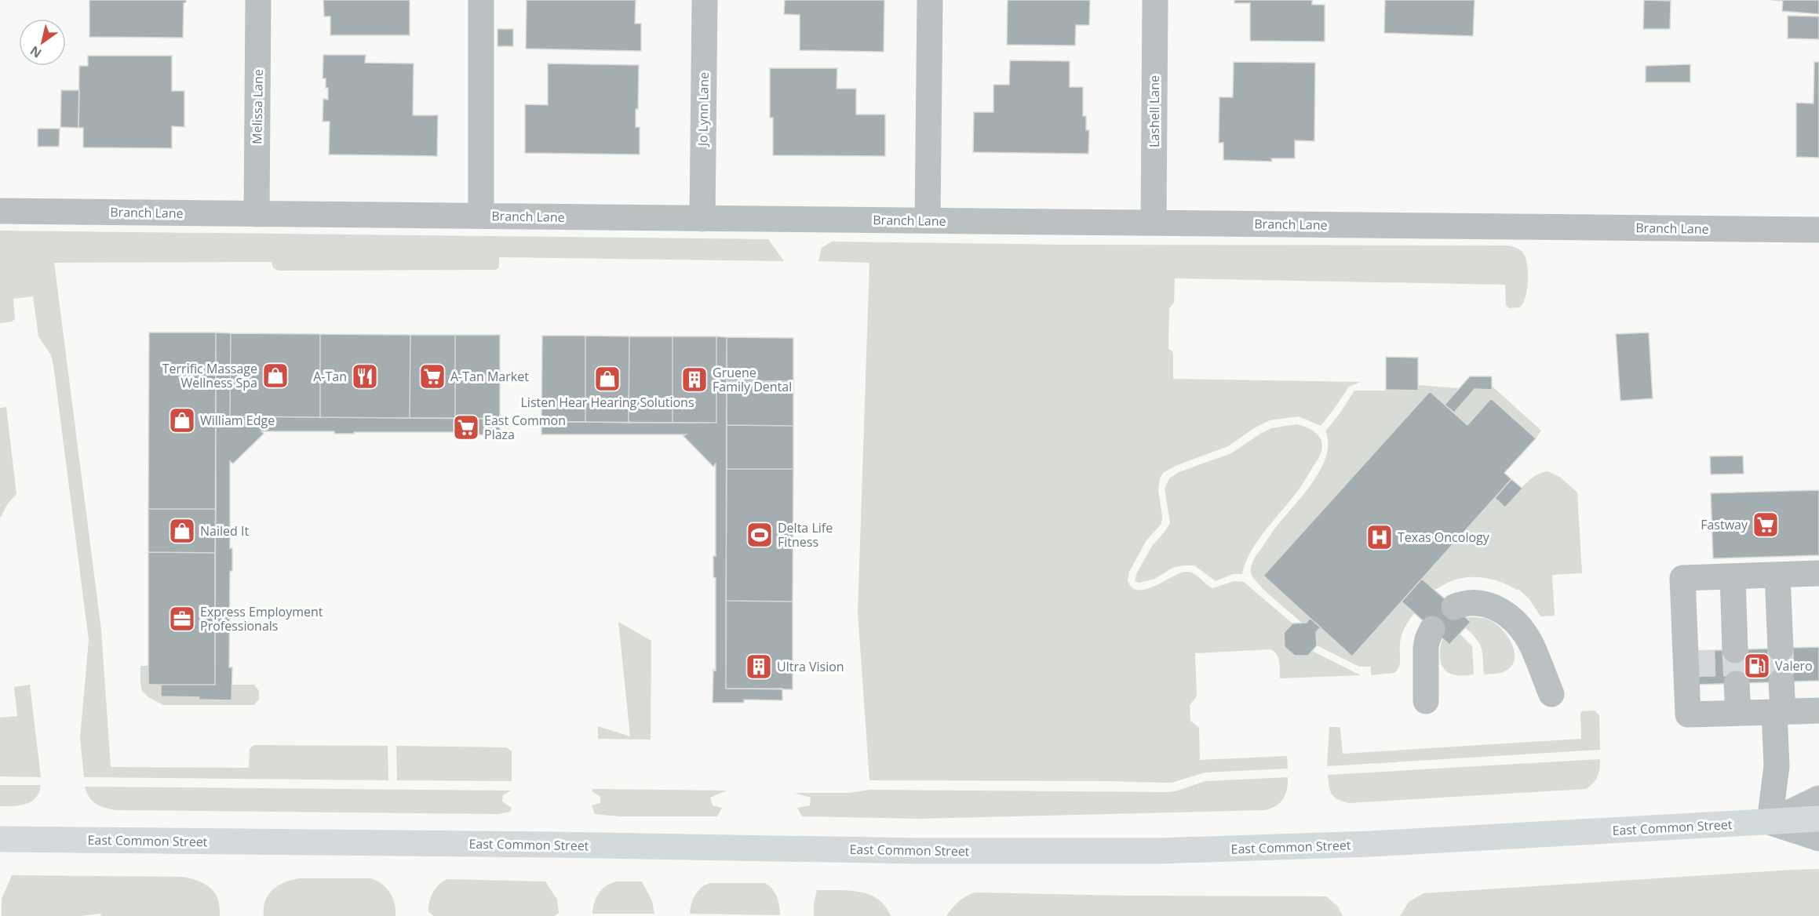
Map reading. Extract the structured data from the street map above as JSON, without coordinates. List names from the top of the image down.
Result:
{
  "streets": {
    "main road": ["East Common Street"],
    "street": [
      "Melissa Lane",
      "Jo Lynn Lane",
      "Lashell Lane",
      "Branch Lane"
    ]
  },
  "crossings": [
    ["Melissa Lane", "Branch Lane"],
    ["Jo Lynn Lane", "Branch Lane"],
    ["Lashell Lane", "Branch Lane"]
  ],
  "places": {
    "shop": [
      "Terrific Massage Wellness Spa",
      "Listen Hear Hearing Solutions",
      "William Edge",
      "Nailed It"
    ],
    "restaurant": ["A-Tan"],
    "supermarket": ["A-Tan Market", "East Common Plaza", "Fastway"],
    "building": ["Gruene Family Dental", "Ultra Vision"],
    "sports": ["Delta Life Fitness"],
    "hospital": ["Texas Oncology"],
    "office": ["Express Employment Professionals"],
    "fuel station": ["Valero"]
  },
  "north": "bottom left"
}
